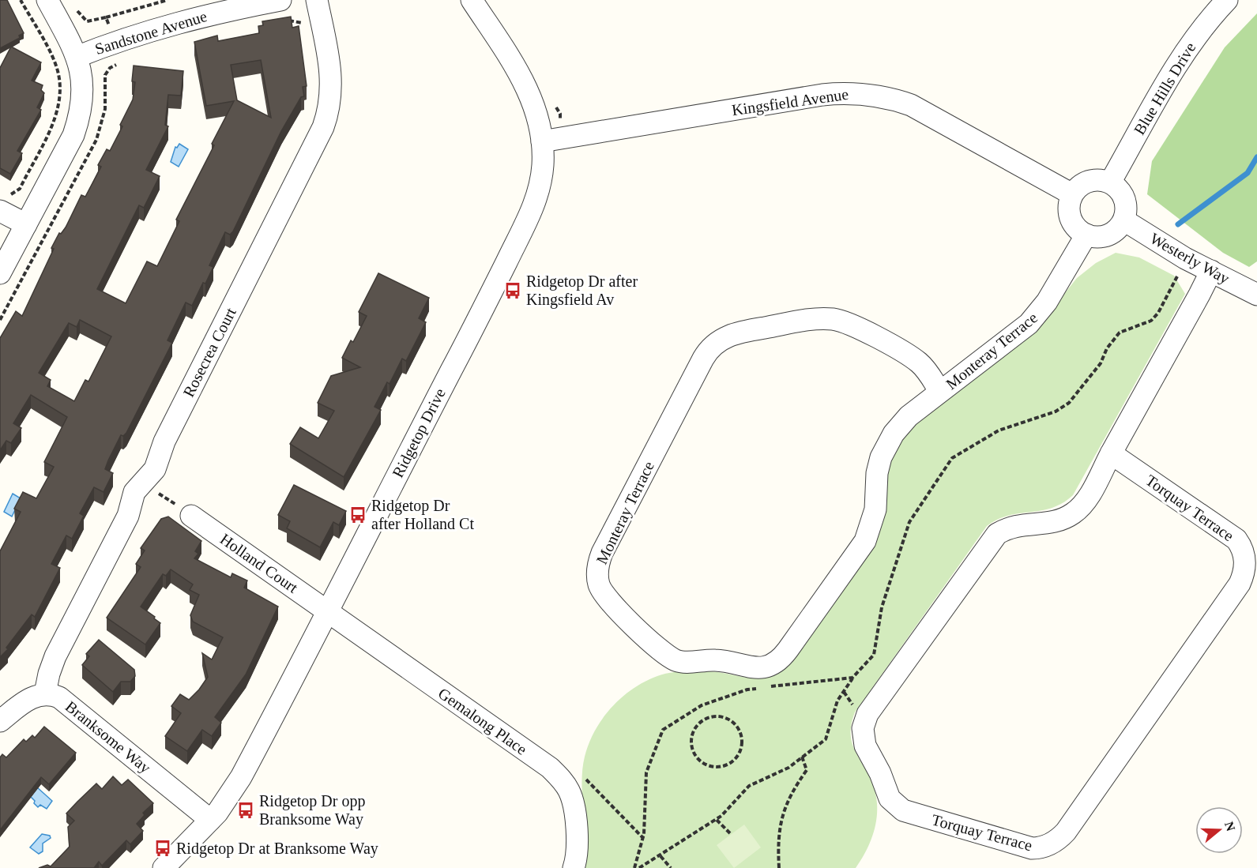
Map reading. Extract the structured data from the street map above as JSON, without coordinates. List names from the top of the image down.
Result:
{
  "streets": {
    "street": [
      "Sandstone Avenue",
      "Blue Hills Drive",
      "Kingsfield Avenue",
      "Westerly Way",
      "Monteray Terrace",
      "Rosecrea Court",
      "Ridgetop Drive",
      "Torquay Terrace",
      "Holland Court",
      "Gemalong Place",
      "Branksome Way"
    ]
  },
  "crossings": [
    ["Blue Hills Drive", "Kingsfield Avenue"],
    ["Blue Hills Drive", "Westerly Way"],
    ["Blue Hills Drive", "Monteray Terrace"],
    ["Kingsfield Avenue", "Westerly Way"],
    ["Kingsfield Avenue", "Monteray Terrace"],
    ["Kingsfield Avenue", "Ridgetop Drive"],
    ["Westerly Way", "Monteray Terrace"],
    ["Westerly Way", "Torquay Terrace"],
    ["Rosecrea Court", "Branksome Way"],
    ["Ridgetop Drive", "Holland Court"],
    ["Ridgetop Drive", "Gemalong Place"],
    ["Ridgetop Drive", "Branksome Way"],
    ["Holland Court", "Gemalong Place"]
  ],
  "places": {
    "bus stop": [
      "Ridgetop Dr after Kingsfield Av",
      "Ridgetop Dr after Holland Ct",
      "Ridgetop Dr opp Branksome Way",
      "Ridgetop Dr at Branksome Way"
    ]
  },
  "north": "right"
}
